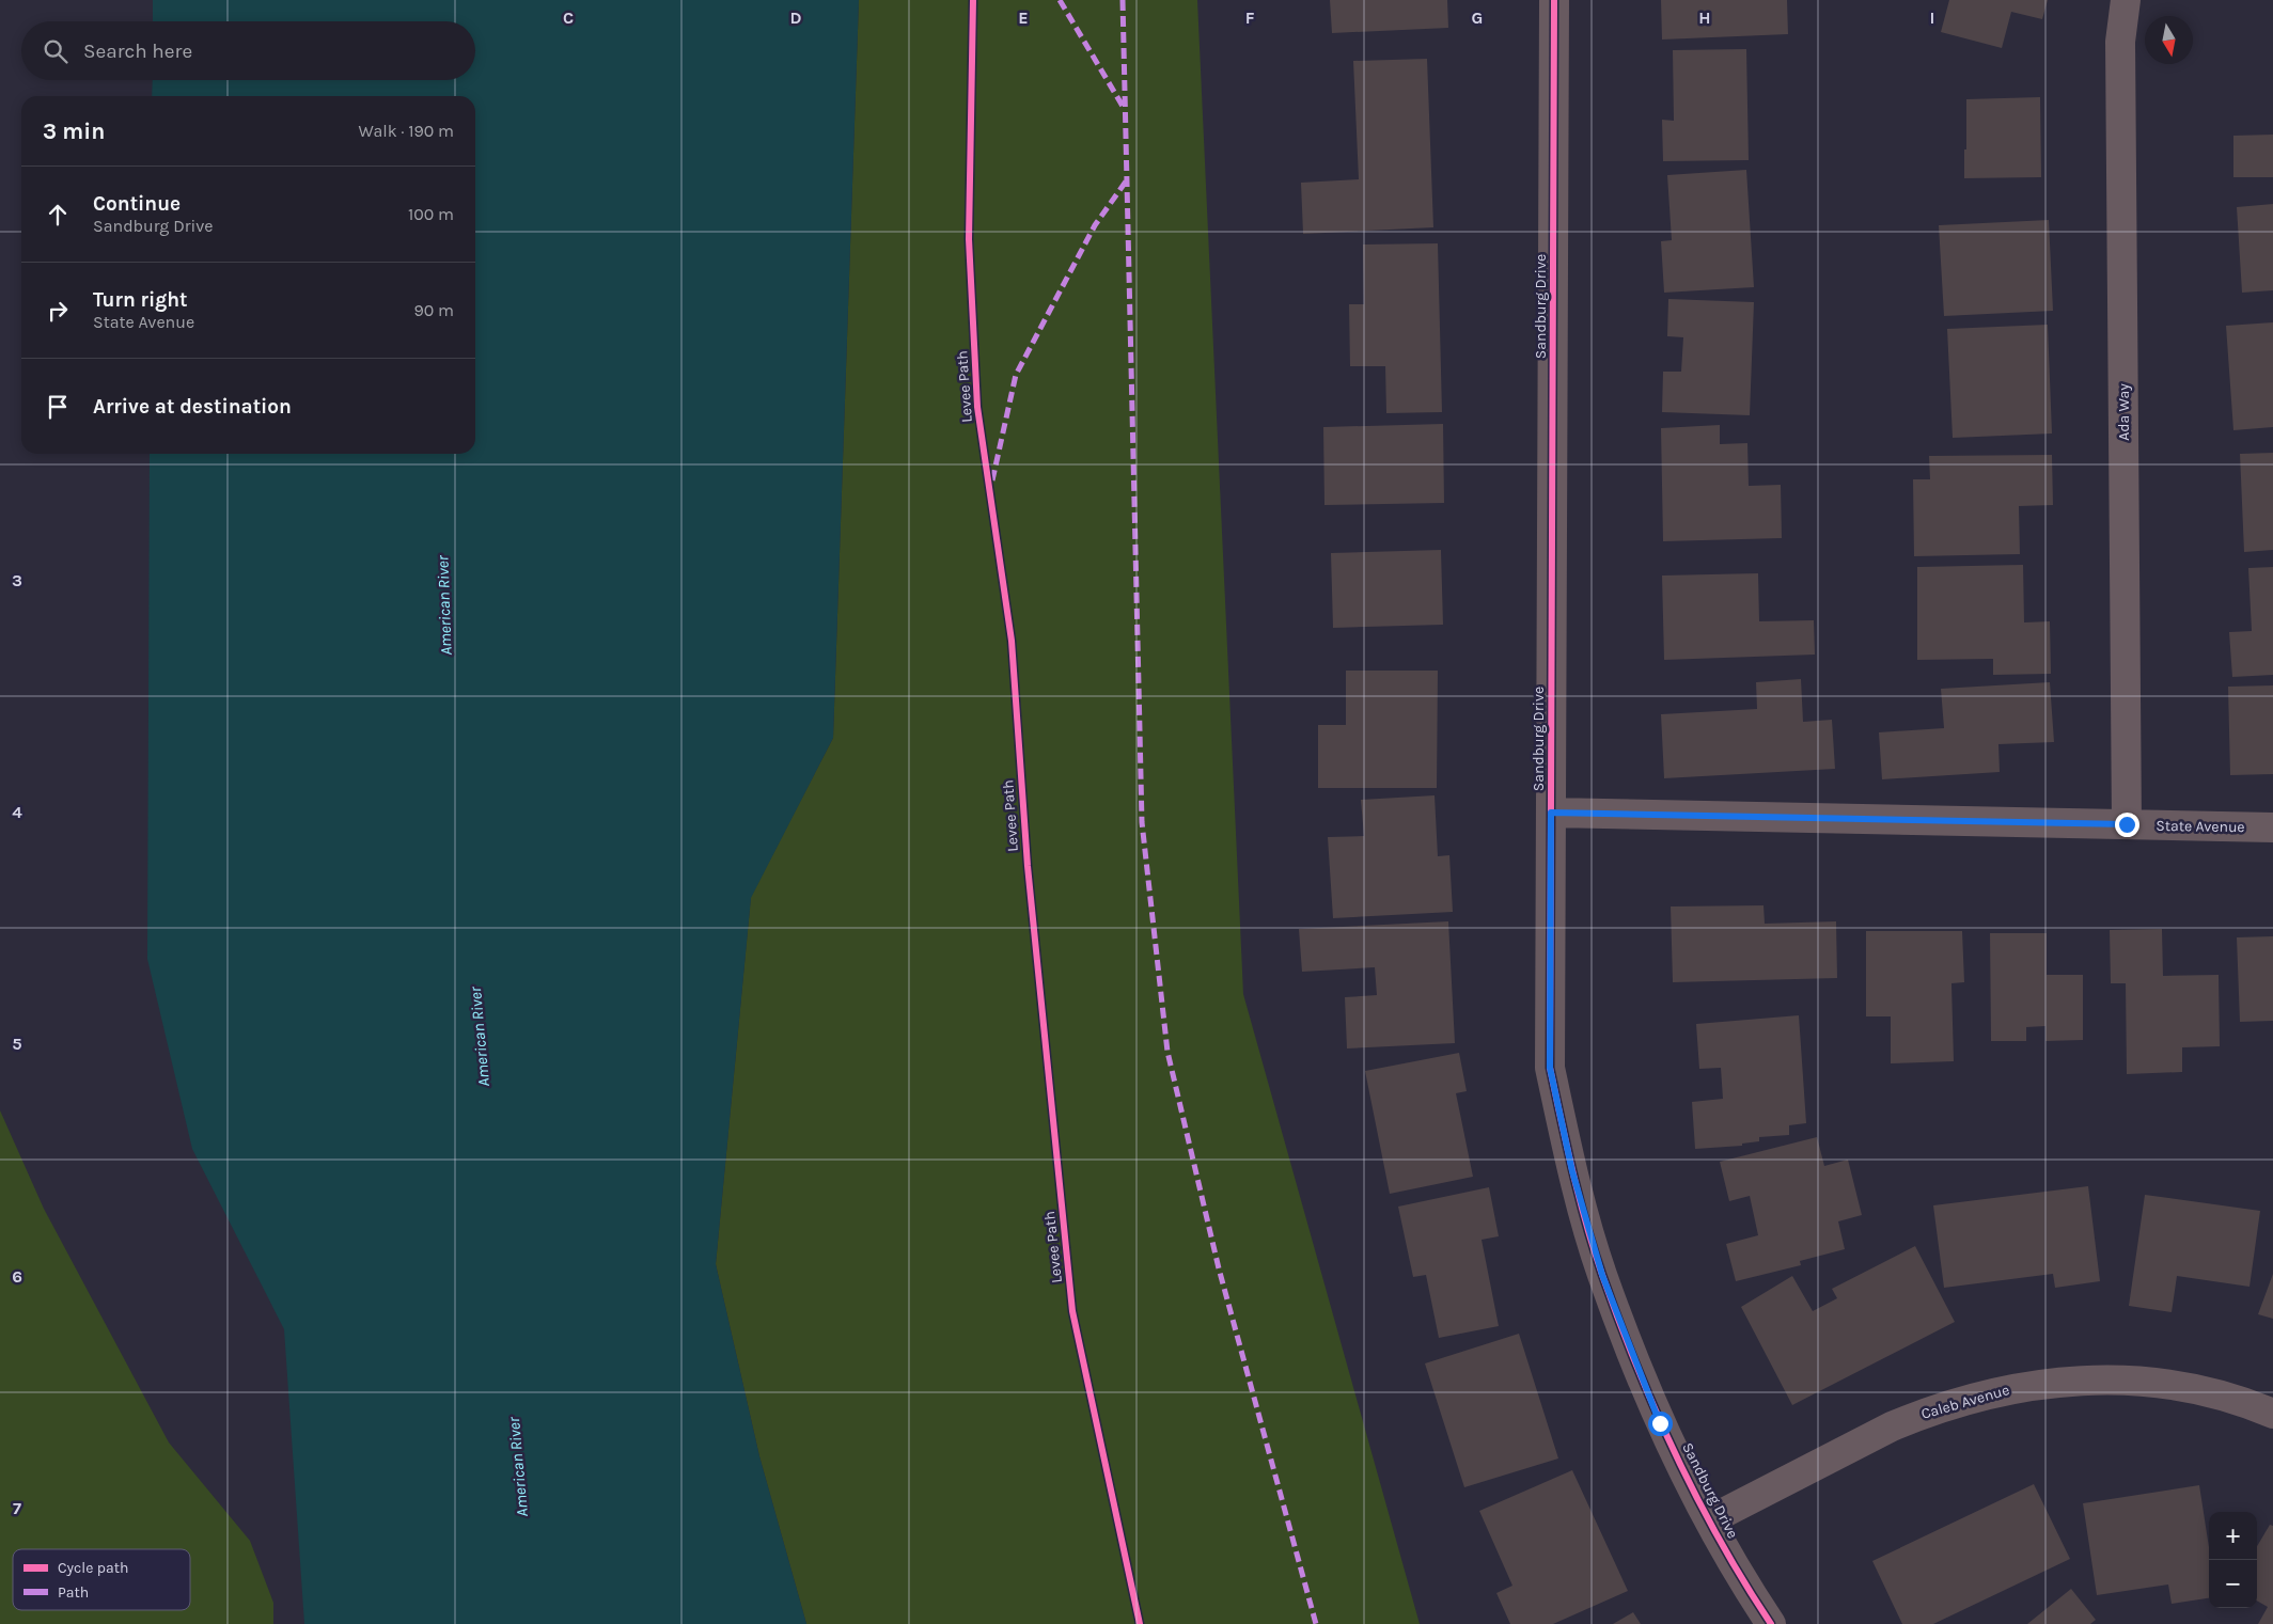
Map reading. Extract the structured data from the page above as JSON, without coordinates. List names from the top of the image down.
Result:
{
  "streets": {
    "street": [
      "Sandburg Drive",
      "Ada Way",
      "State Avenue",
      "Caleb Avenue"
    ],
    "cycle path": ["Levee Path"]
  },
  "crossings": [
    ["Sandburg Drive", "State Avenue"],
    ["Sandburg Drive", "Caleb Avenue"],
    ["Ada Way", "State Avenue"]
  ],
  "water": ["American River"],
  "legend": ["Cycle path", "Path"],
  "north": "bottom",
  "page": {
    "search": "Search here",
    "heading": ["3 min", "Walk · 190 m"],
    "list": [
      ["Continue", "Sandburg Drive", "100 m"],
      ["Turn right", "State Avenue", "90 m"],
      "Arrive at destination"
    ],
    "map_buttons": ["+", "−"]
  },
  "grid": {
    "columns": [
      "C",
      "D",
      "E",
      "F",
      "G",
      "H",
      "I"
    ],
    "rows": [
      "3",
      "4",
      "5",
      "6",
      "7"
    ]
  }
}
